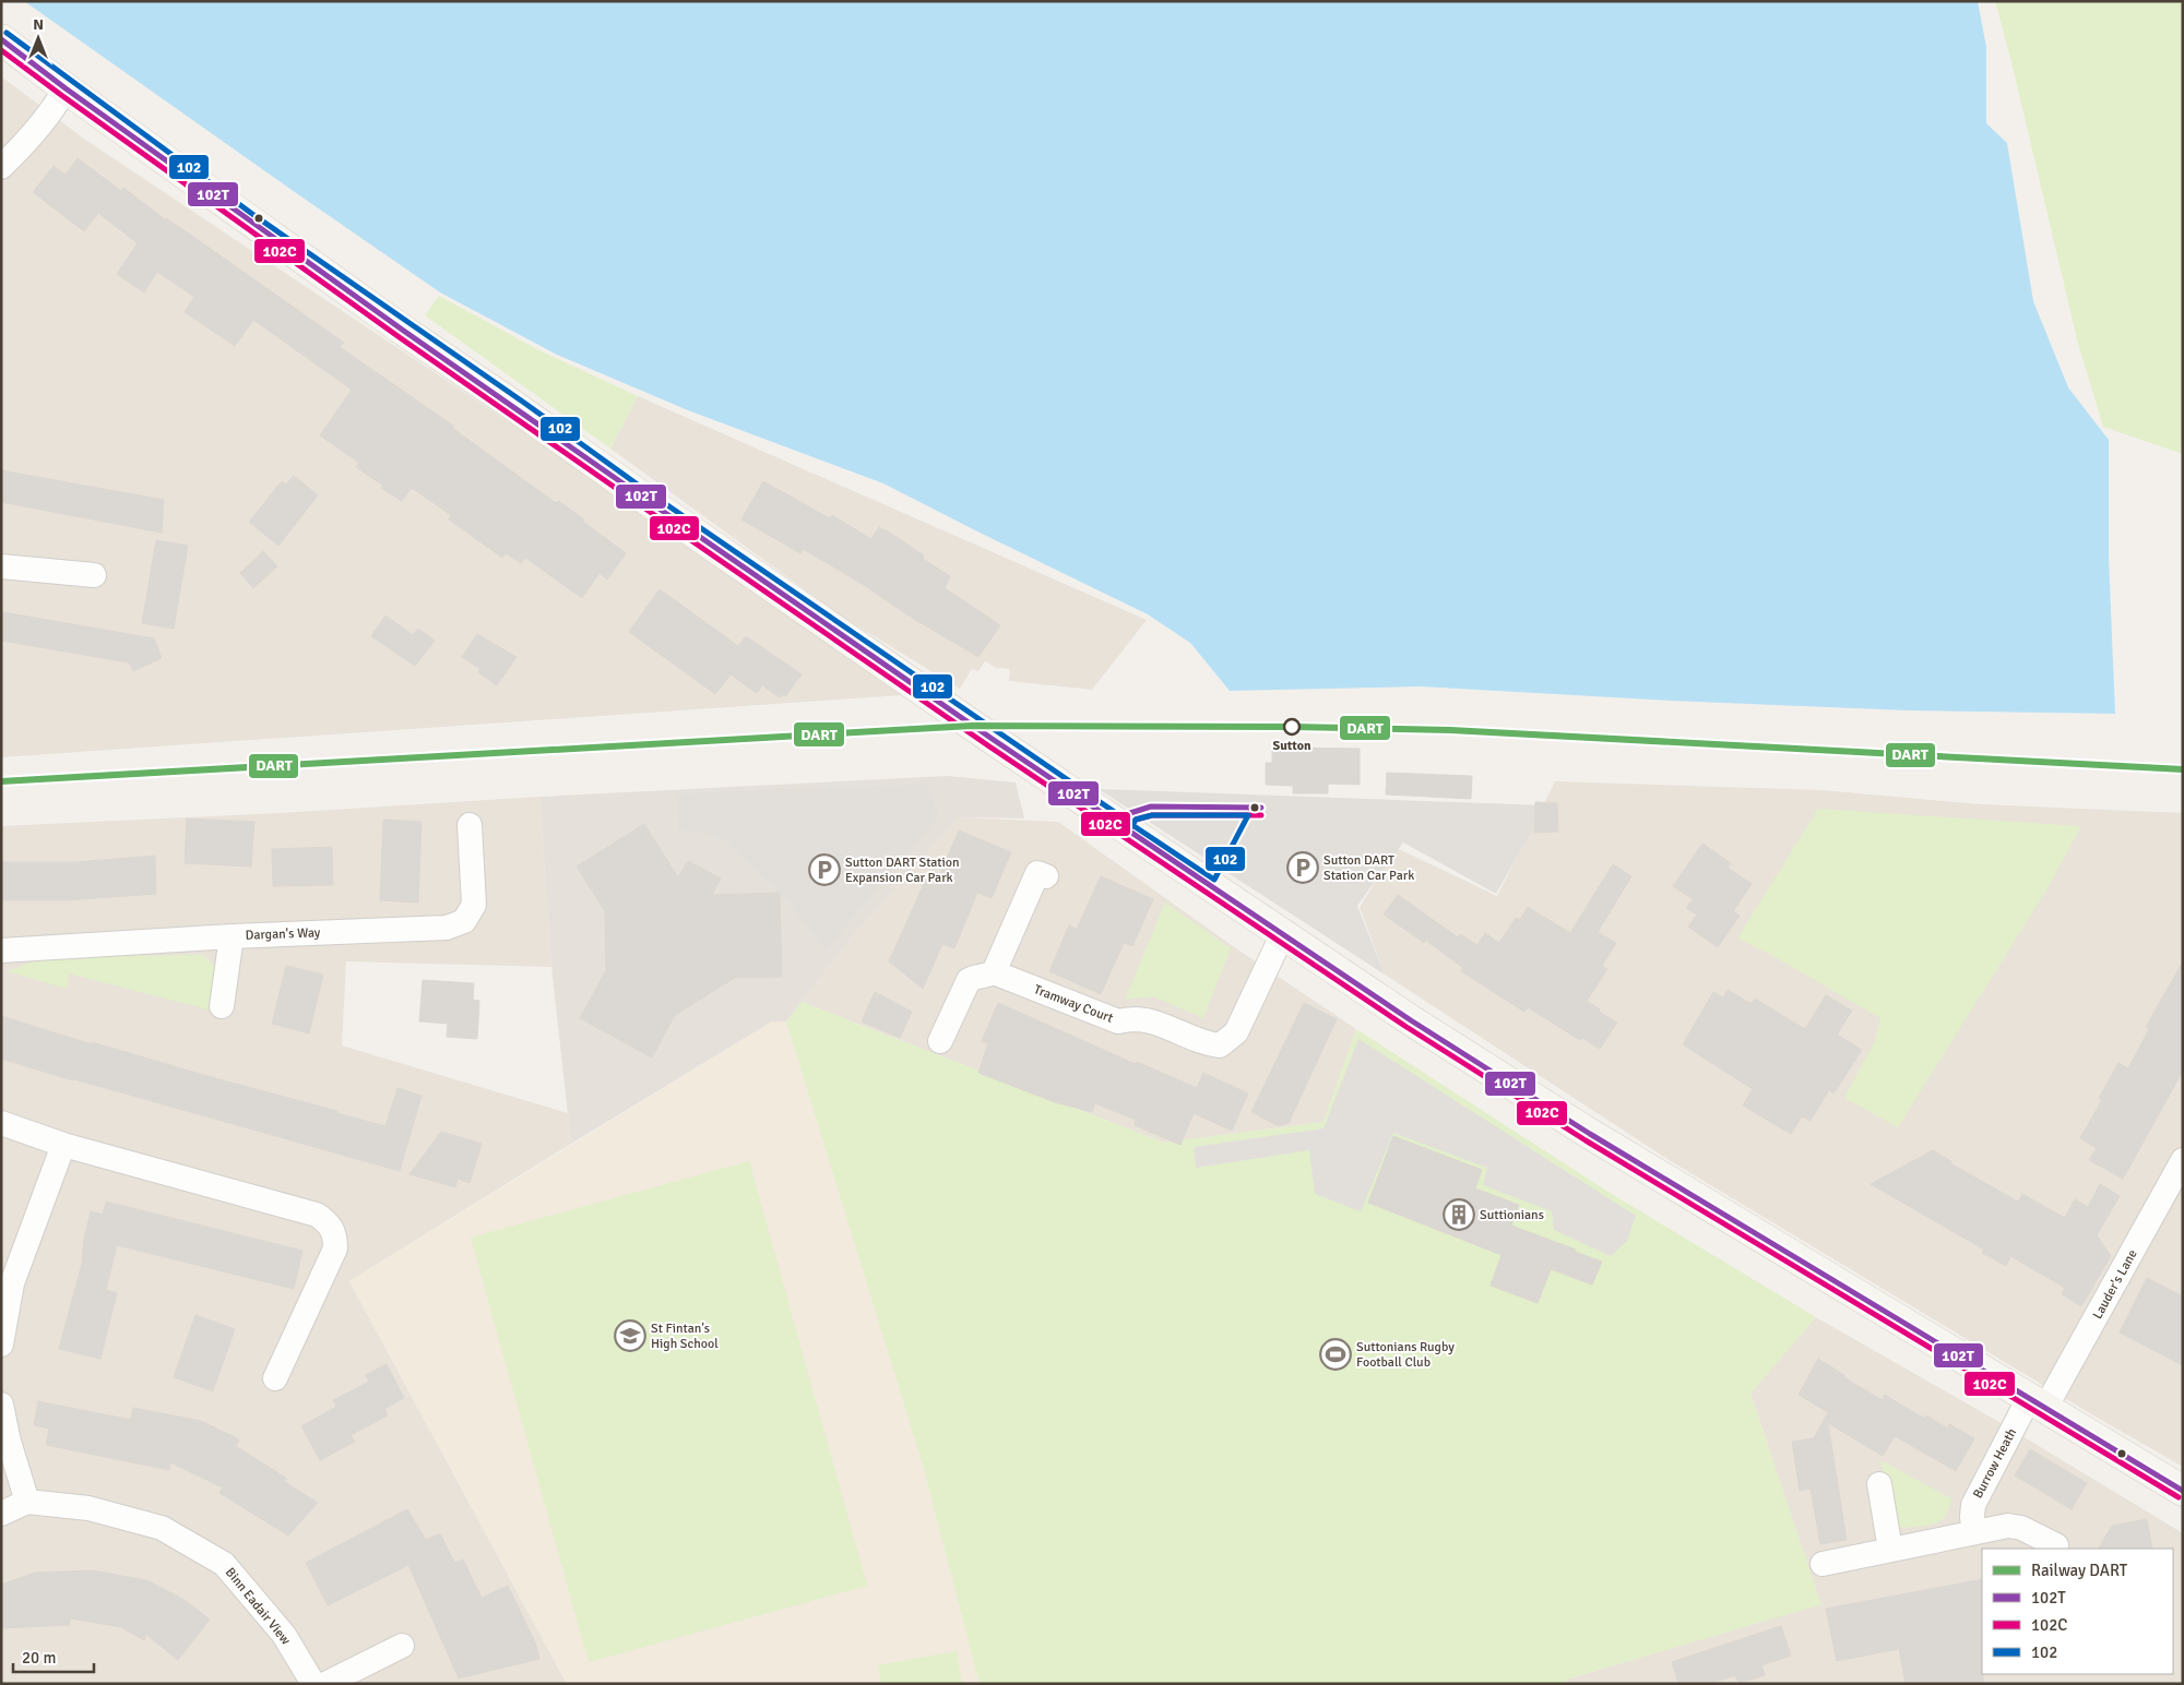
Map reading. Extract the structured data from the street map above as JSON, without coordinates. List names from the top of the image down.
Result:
{
  "streets": {
    "street": [
      "Dargan's Way",
      "Tramway Court",
      "Lauder's Lane",
      "Burrow Heath",
      "Binn Eadair View"
    ]
  },
  "crossings": [
    ["Lauder's Lane", "Burrow Heath"]
  ],
  "places": {
    "other": ["Sutton"],
    "parking": ["Sutton DART Station Car Park", "Sutton DART Station Expansion Car Park"],
    "building": ["Suttionians"],
    "school or university": ["St Fintan's High School"],
    "sports": ["Suttonians Rugby Football Club"]
  },
  "lines": [
    "transit line 102",
    "transit line 102T",
    "transit line 102C",
    "rail line DART"
  ],
  "legend": [
    "Railway DART",
    "102T",
    "102C",
    "102"
  ],
  "scale_bar": "20 m",
  "north": "top"
}
